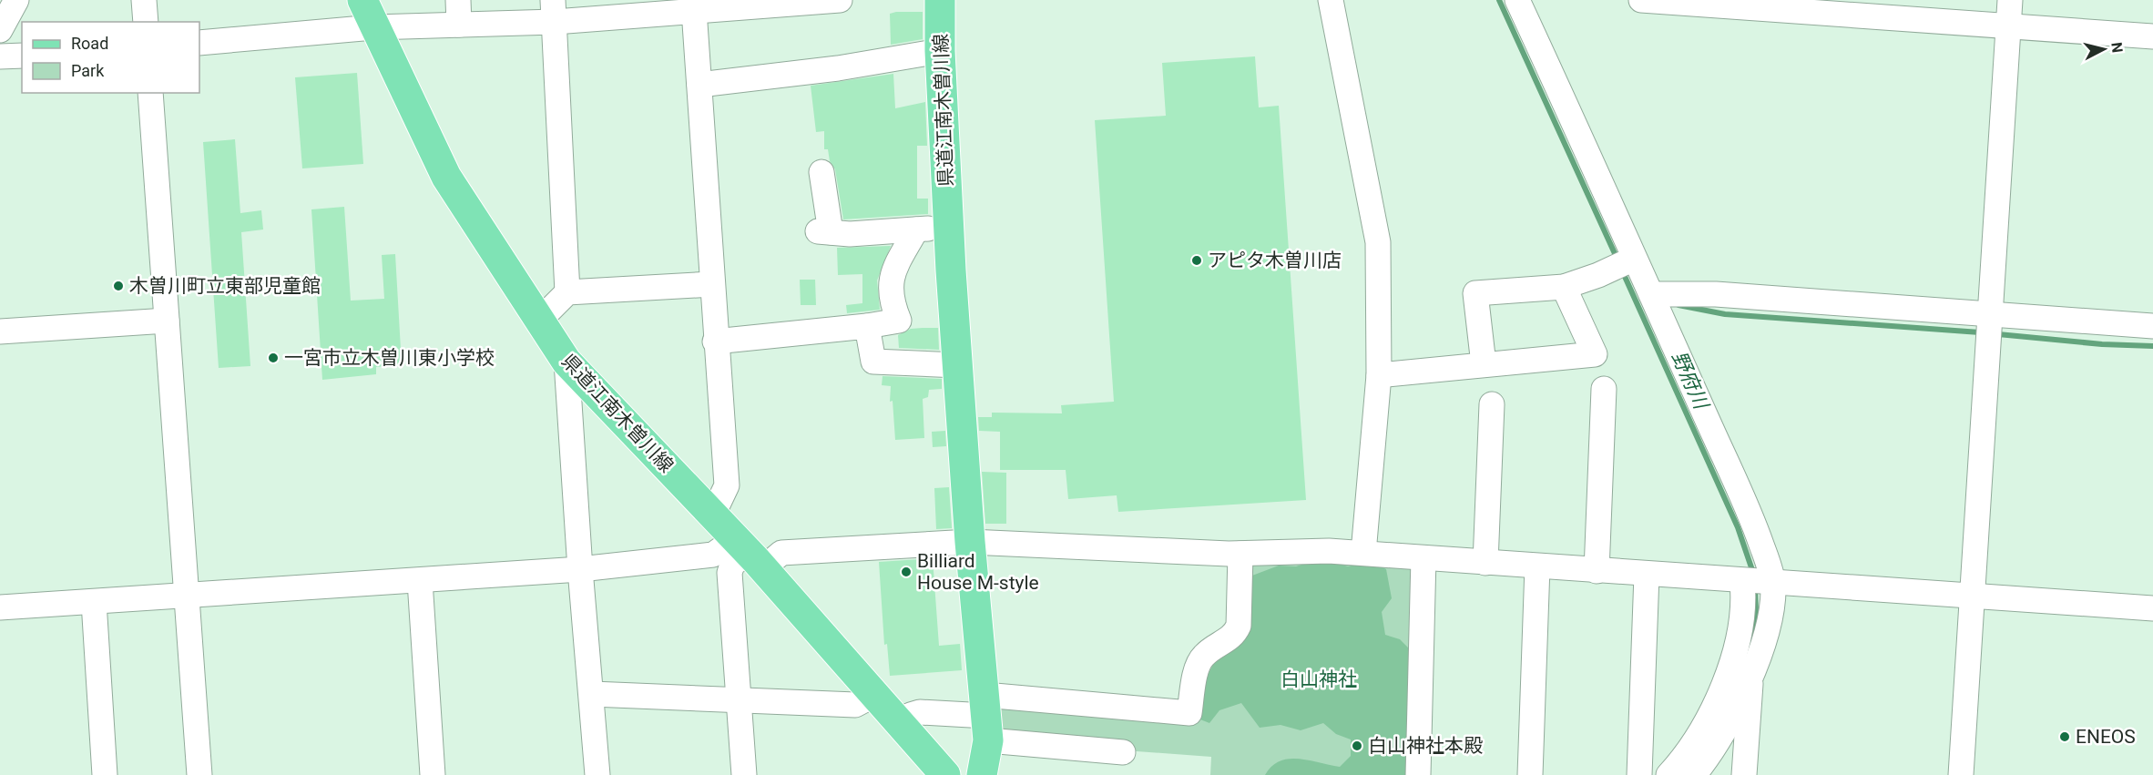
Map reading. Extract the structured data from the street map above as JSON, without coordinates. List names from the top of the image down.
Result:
{
  "streets": {
    "main road": ["県道江南木曽川線"]
  },
  "water": ["野府川"],
  "parks": ["白山神社"],
  "places": [
    "アピタ木曽川店",
    "木曽川町立東部児童館",
    "一宮市立木曽川東小学校",
    "Billiard House M-style",
    "ENEOS",
    "白山神社本殿"
  ],
  "legend": ["Road", "Park"],
  "north": "right"
}
